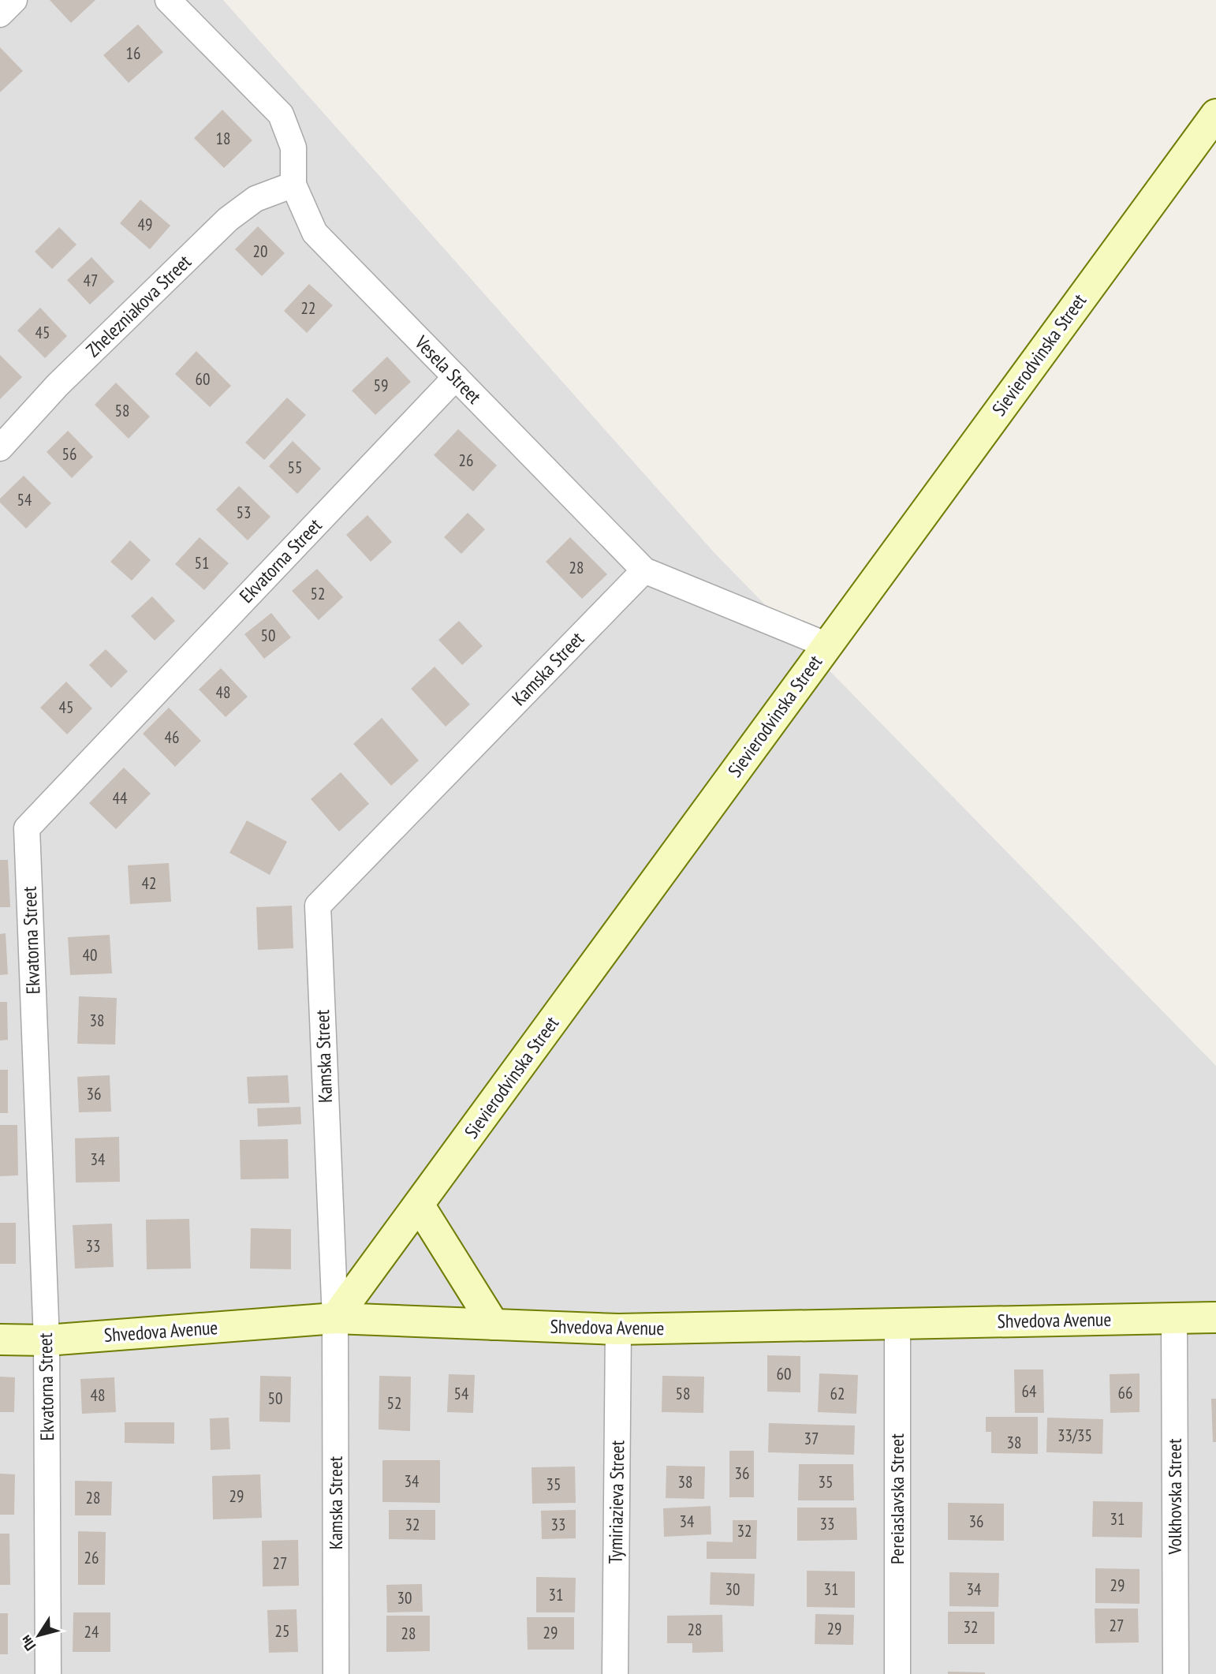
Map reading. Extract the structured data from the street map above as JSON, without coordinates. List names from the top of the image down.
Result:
{
  "streets": {
    "street": [
      "Zhelezniakova Street",
      "Sievierodvinska Street",
      "Vesela Street",
      "Ekvatorna Street",
      "Kamska Street",
      "Shvedova Avenue",
      "Volkhovska Street",
      "Pereiaslavska Street",
      "Tymiriazieva Street"
    ]
  },
  "crossings": [
    ["Zhelezniakova Street", "Vesela Street"],
    ["Sievierodvinska Street", "Vesela Street"],
    ["Sievierodvinska Street", "Kamska Street"],
    ["Sievierodvinska Street", "Shvedova Avenue"],
    ["Vesela Street", "Ekvatorna Street"],
    ["Vesela Street", "Kamska Street"],
    ["Ekvatorna Street", "Shvedova Avenue"],
    ["Kamska Street", "Shvedova Avenue"],
    ["Shvedova Avenue", "Volkhovska Street"],
    ["Shvedova Avenue", "Pereiaslavska Street"],
    ["Shvedova Avenue", "Tymiriazieva Street"]
  ],
  "house_numbers": [
    "16",
    "18",
    "49",
    "20",
    "47",
    "22",
    "45",
    "60",
    "59",
    "58",
    "56",
    "26",
    "55",
    "54",
    "53",
    "51",
    "28",
    "52",
    "50",
    "48",
    "45",
    "46",
    "44",
    "42",
    "40",
    "38",
    "36",
    "34",
    "33",
    "60",
    "64",
    "66",
    "54",
    "58",
    "62",
    "48",
    "50",
    "52",
    "33/35",
    "37",
    "38",
    "36",
    "34",
    "38",
    "35",
    "35",
    "29",
    "28",
    "31",
    "34",
    "36",
    "33",
    "32",
    "33",
    "32",
    "26",
    "27",
    "29",
    "30",
    "31",
    "34",
    "31",
    "30",
    "27",
    "32",
    "29",
    "28",
    "25",
    "24",
    "29",
    "28"
  ],
  "north": "bottom left"
}
